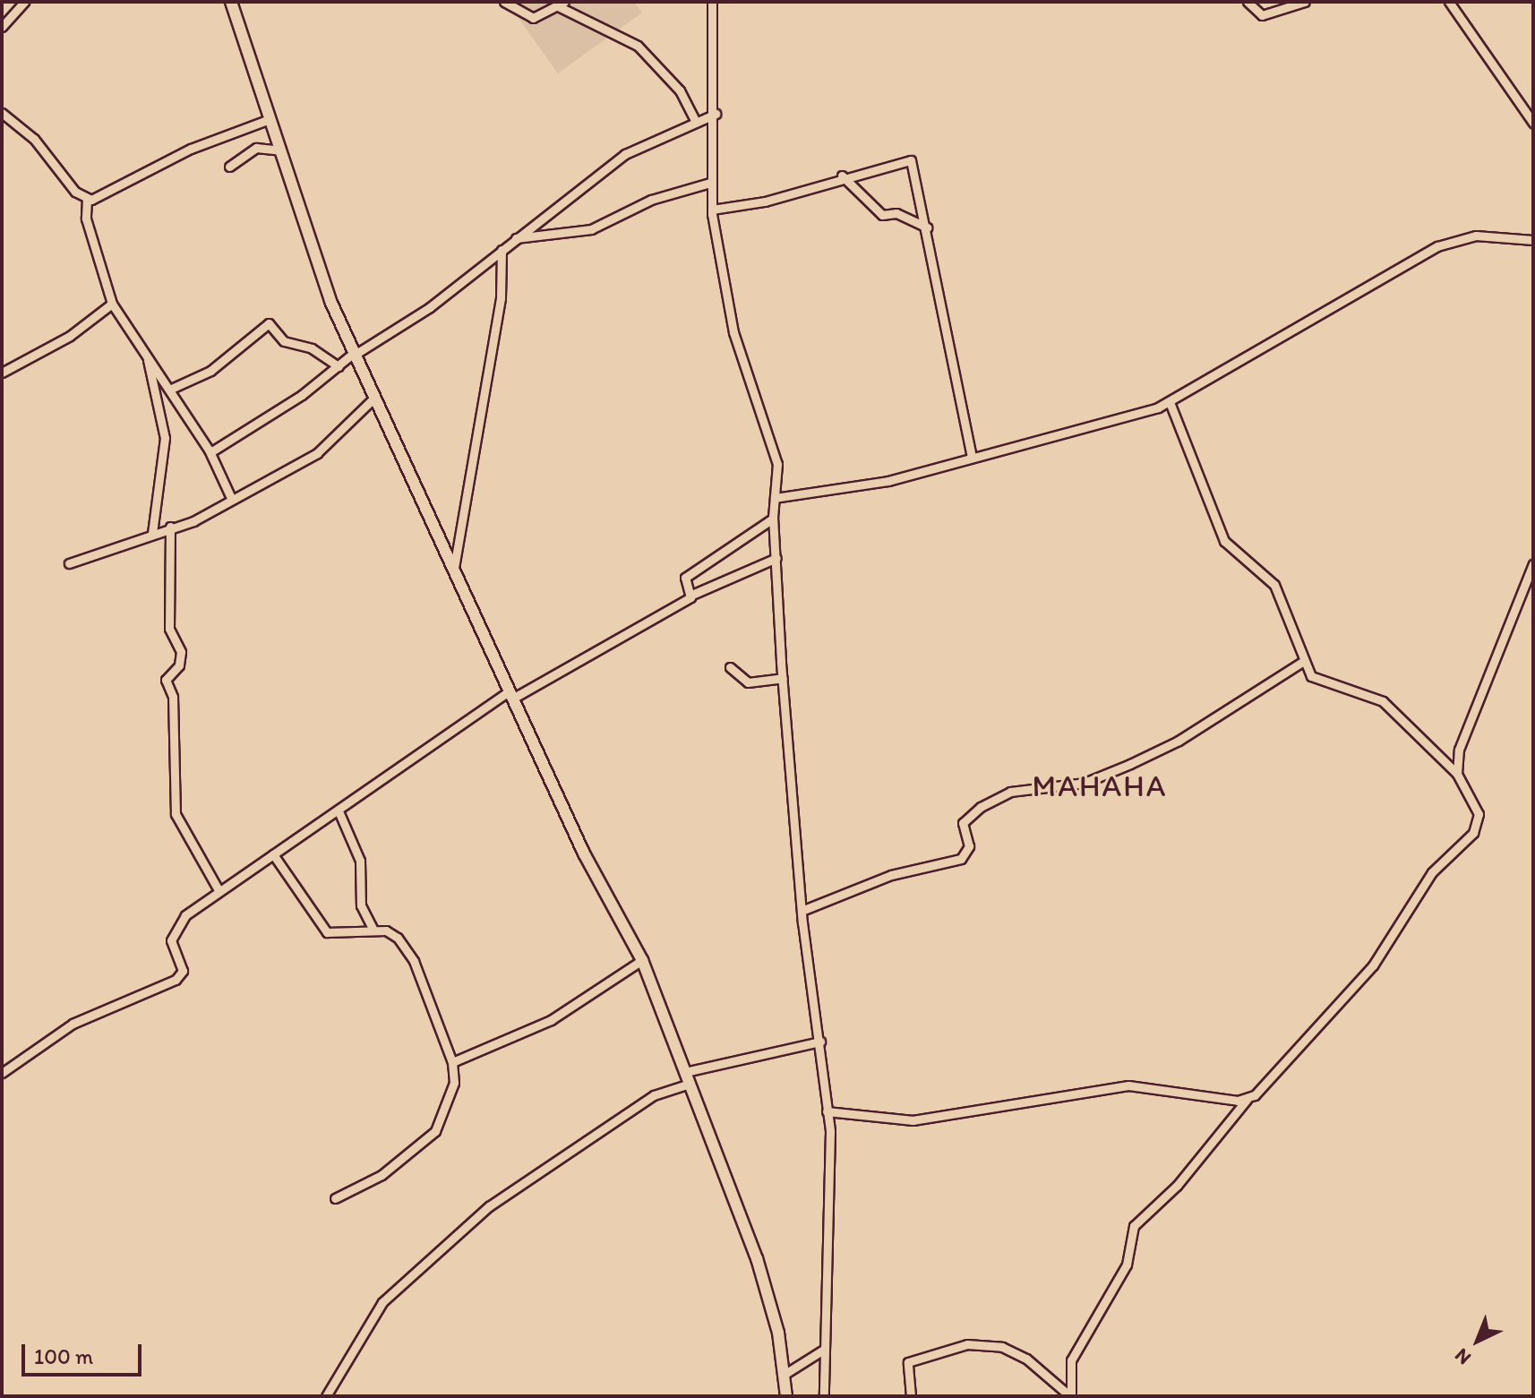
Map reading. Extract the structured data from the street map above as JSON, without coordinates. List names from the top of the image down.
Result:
{
  "districts": ["MAHAHA"],
  "scale_bar": "100 m",
  "north": "bottom left"
}
